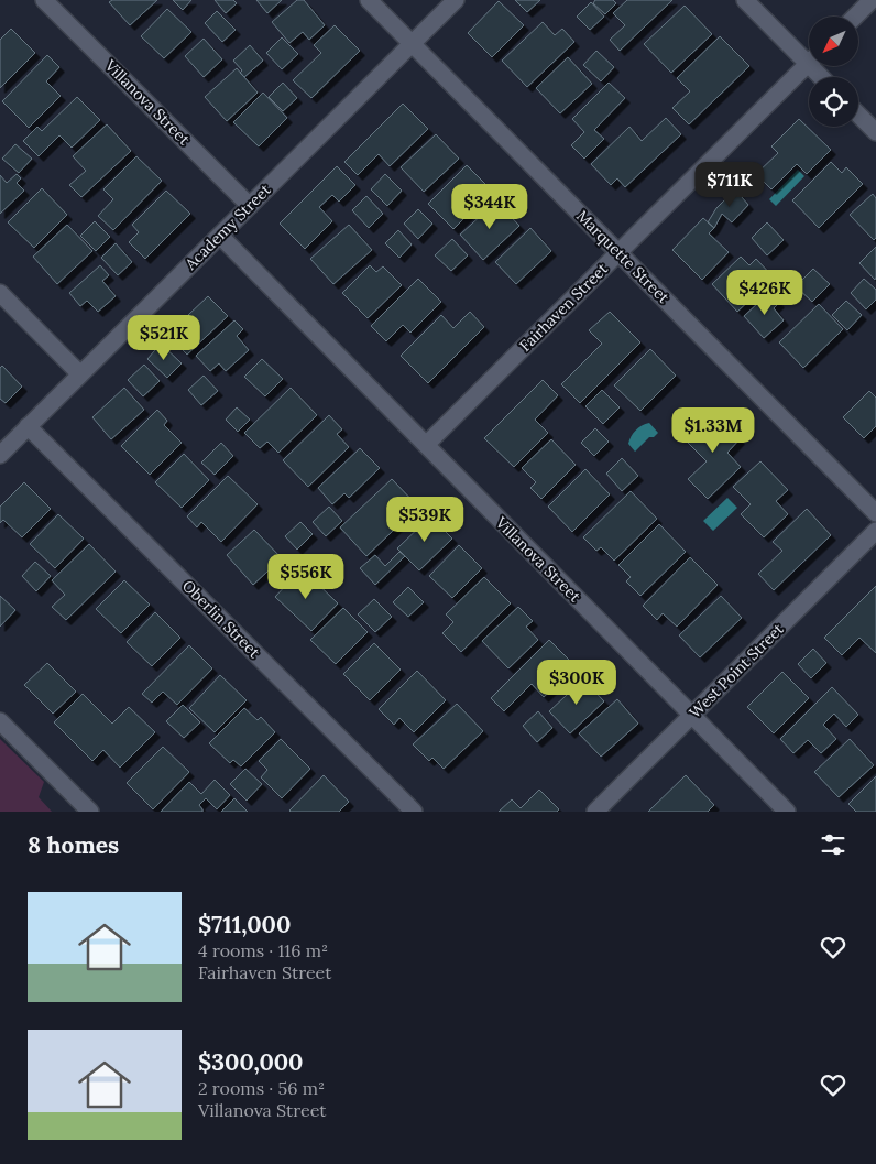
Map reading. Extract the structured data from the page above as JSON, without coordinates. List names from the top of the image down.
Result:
{
  "streets": {
    "street": [
      "Villanova Street",
      "Academy Street",
      "Marquette Street",
      "Fairhaven Street",
      "Oberlin Street",
      "West Point Street"
    ]
  },
  "crossings": [
    ["Villanova Street", "Academy Street"],
    ["Villanova Street", "Fairhaven Street"],
    ["Villanova Street", "West Point Street"],
    ["Academy Street", "Marquette Street"],
    ["Academy Street", "Oberlin Street"],
    ["Marquette Street", "Fairhaven Street"]
  ],
  "north": "bottom left",
  "page": {
    "price": [
      "$711K",
      "$344K",
      "$426K",
      "$521K",
      "$1.33M",
      "$539K",
      "$556K",
      "$300K"
    ],
    "heading": "8 homes",
    "list": [
      {
        "name": "$711,000",
        "note": "4 rooms · 116 m² · Fairhaven Street"
      },
      {
        "name": "$300,000",
        "note": "2 rooms · 56 m² · Villanova Street"
      }
    ]
  }
}
